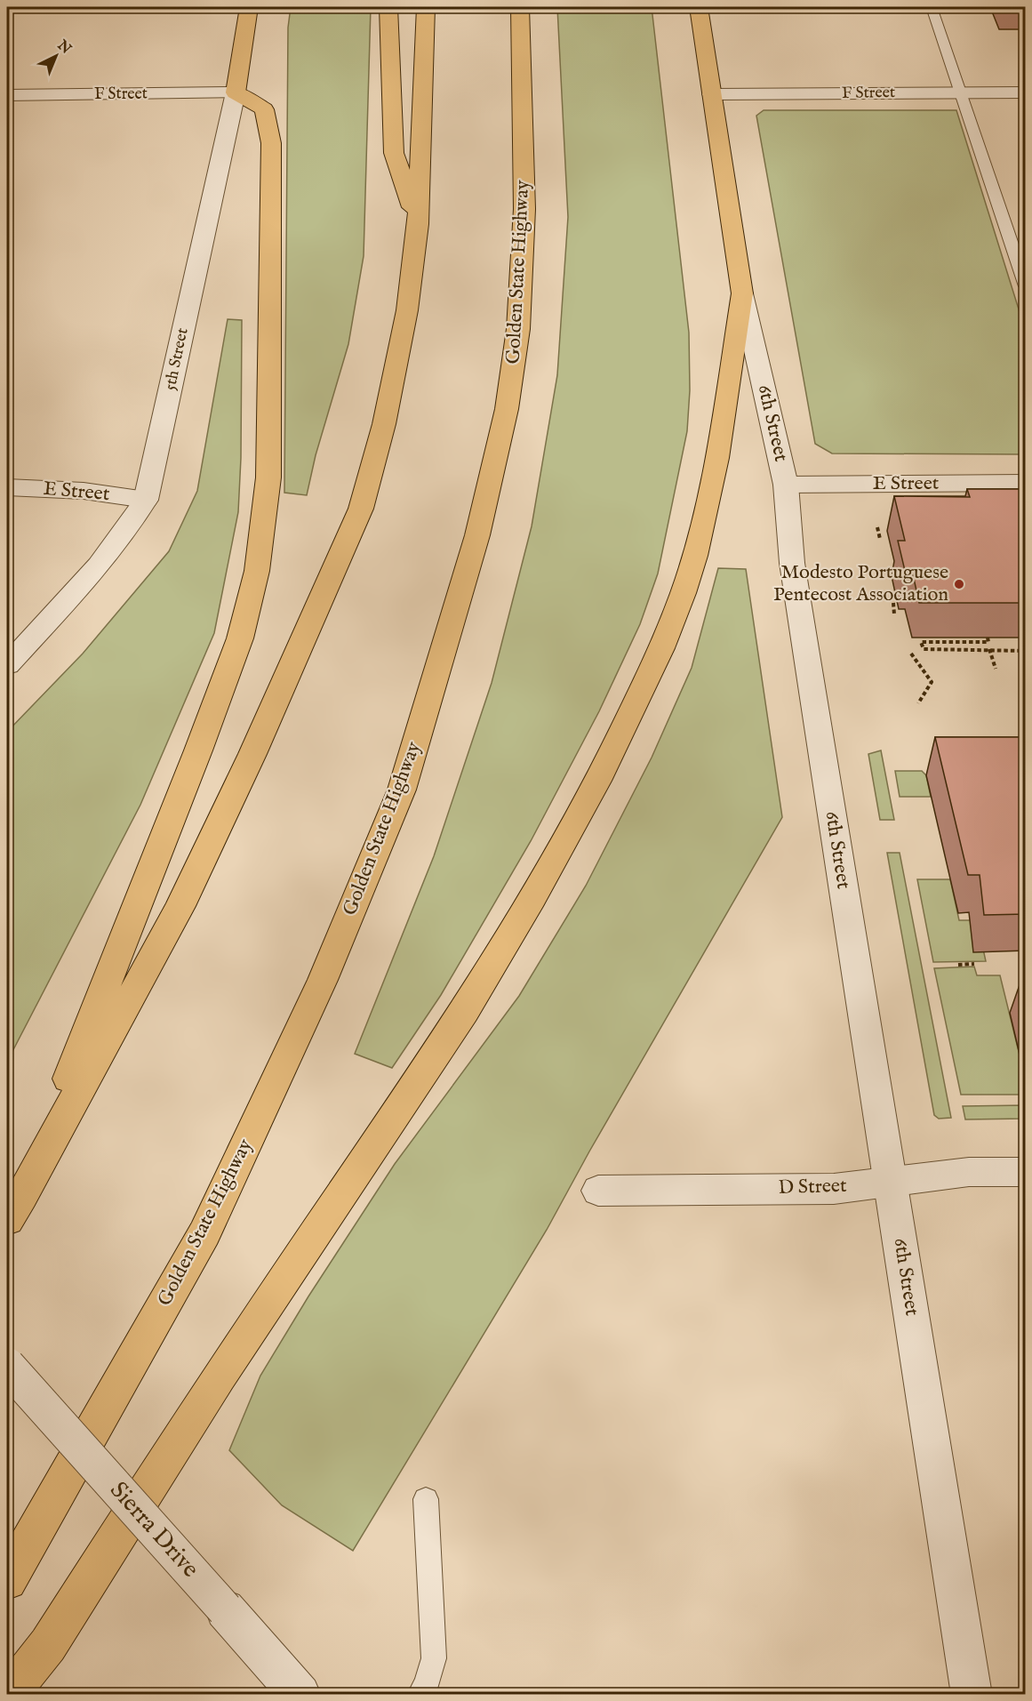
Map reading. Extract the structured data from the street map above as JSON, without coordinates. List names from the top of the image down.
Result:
{
  "streets": {
    "main road": ["Golden State Highway", "5th Street", "6th Street"],
    "street": [
      "F Street",
      "E Street",
      "D Street",
      "Sierra Drive"
    ]
  },
  "crossings": [
    ["F Street", "5th Street"],
    ["F Street", "6th Street"],
    ["5th Street", "E Street"],
    ["6th Street", "E Street"],
    ["6th Street", "D Street"]
  ],
  "places": ["Modesto Portuguese Pentecost Association"],
  "north": "top right"
}
